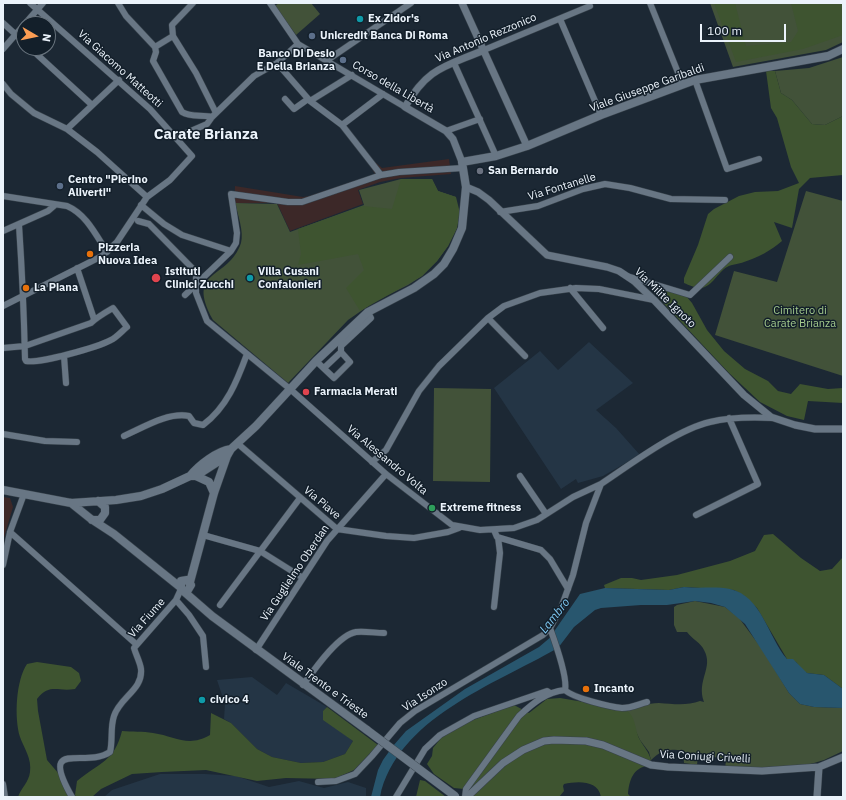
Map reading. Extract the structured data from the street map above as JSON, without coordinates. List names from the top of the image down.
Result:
{
  "streets": {
    "main road": ["Viale Giuseppe Garibaldi", "Viale Trento e Trieste"],
    "street": [
      "Via Antonio Rezzonico",
      "Via Giacomo Matteotti",
      "Corso della Libertà",
      "Via Fontanelle",
      "Via Milite Ignoto",
      "Via Alessandro Volta",
      "Via Piave",
      "Via Guglielmo Oberdan",
      "Via Fiume",
      "Via Isonzo",
      "Via Coniugi Crivelli"
    ]
  },
  "crossings": [
    ["Via Antonio Rezzonico", "Corso della Libertà"],
    ["Corso della Libertà", "Viale Giuseppe Garibaldi"],
    ["Via Fontanelle", "Via Milite Ignoto"],
    ["Via Milite Ignoto", "Via Alessandro Volta"],
    ["Via Alessandro Volta", "Via Piave"],
    ["Via Alessandro Volta", "Via Guglielmo Oberdan"],
    ["Via Piave", "Via Guglielmo Oberdan"],
    ["Via Guglielmo Oberdan", "Viale Trento e Trieste"],
    ["Via Fiume", "Viale Trento e Trieste"]
  ],
  "districts": ["Carate Brianza"],
  "water": ["Lambro"],
  "parks": ["Cimitero di Carate Brianza"],
  "places": [
    "Ex Zidor's",
    "Unicredit Banca Di Roma",
    "Banco Di Desio E Della Brianza",
    "San Bernardo",
    "Centro \"Pierino Aliverti\"",
    "Pizzeria Nuova Idea",
    "Istituti Clinici Zucchi",
    "Villa Cusani Confalonieri",
    "La Piana",
    "Farmacia Merati",
    "Extreme fitness",
    "Incanto",
    "civico 4"
  ],
  "scale_bar": "100 m",
  "north": "right"
}
